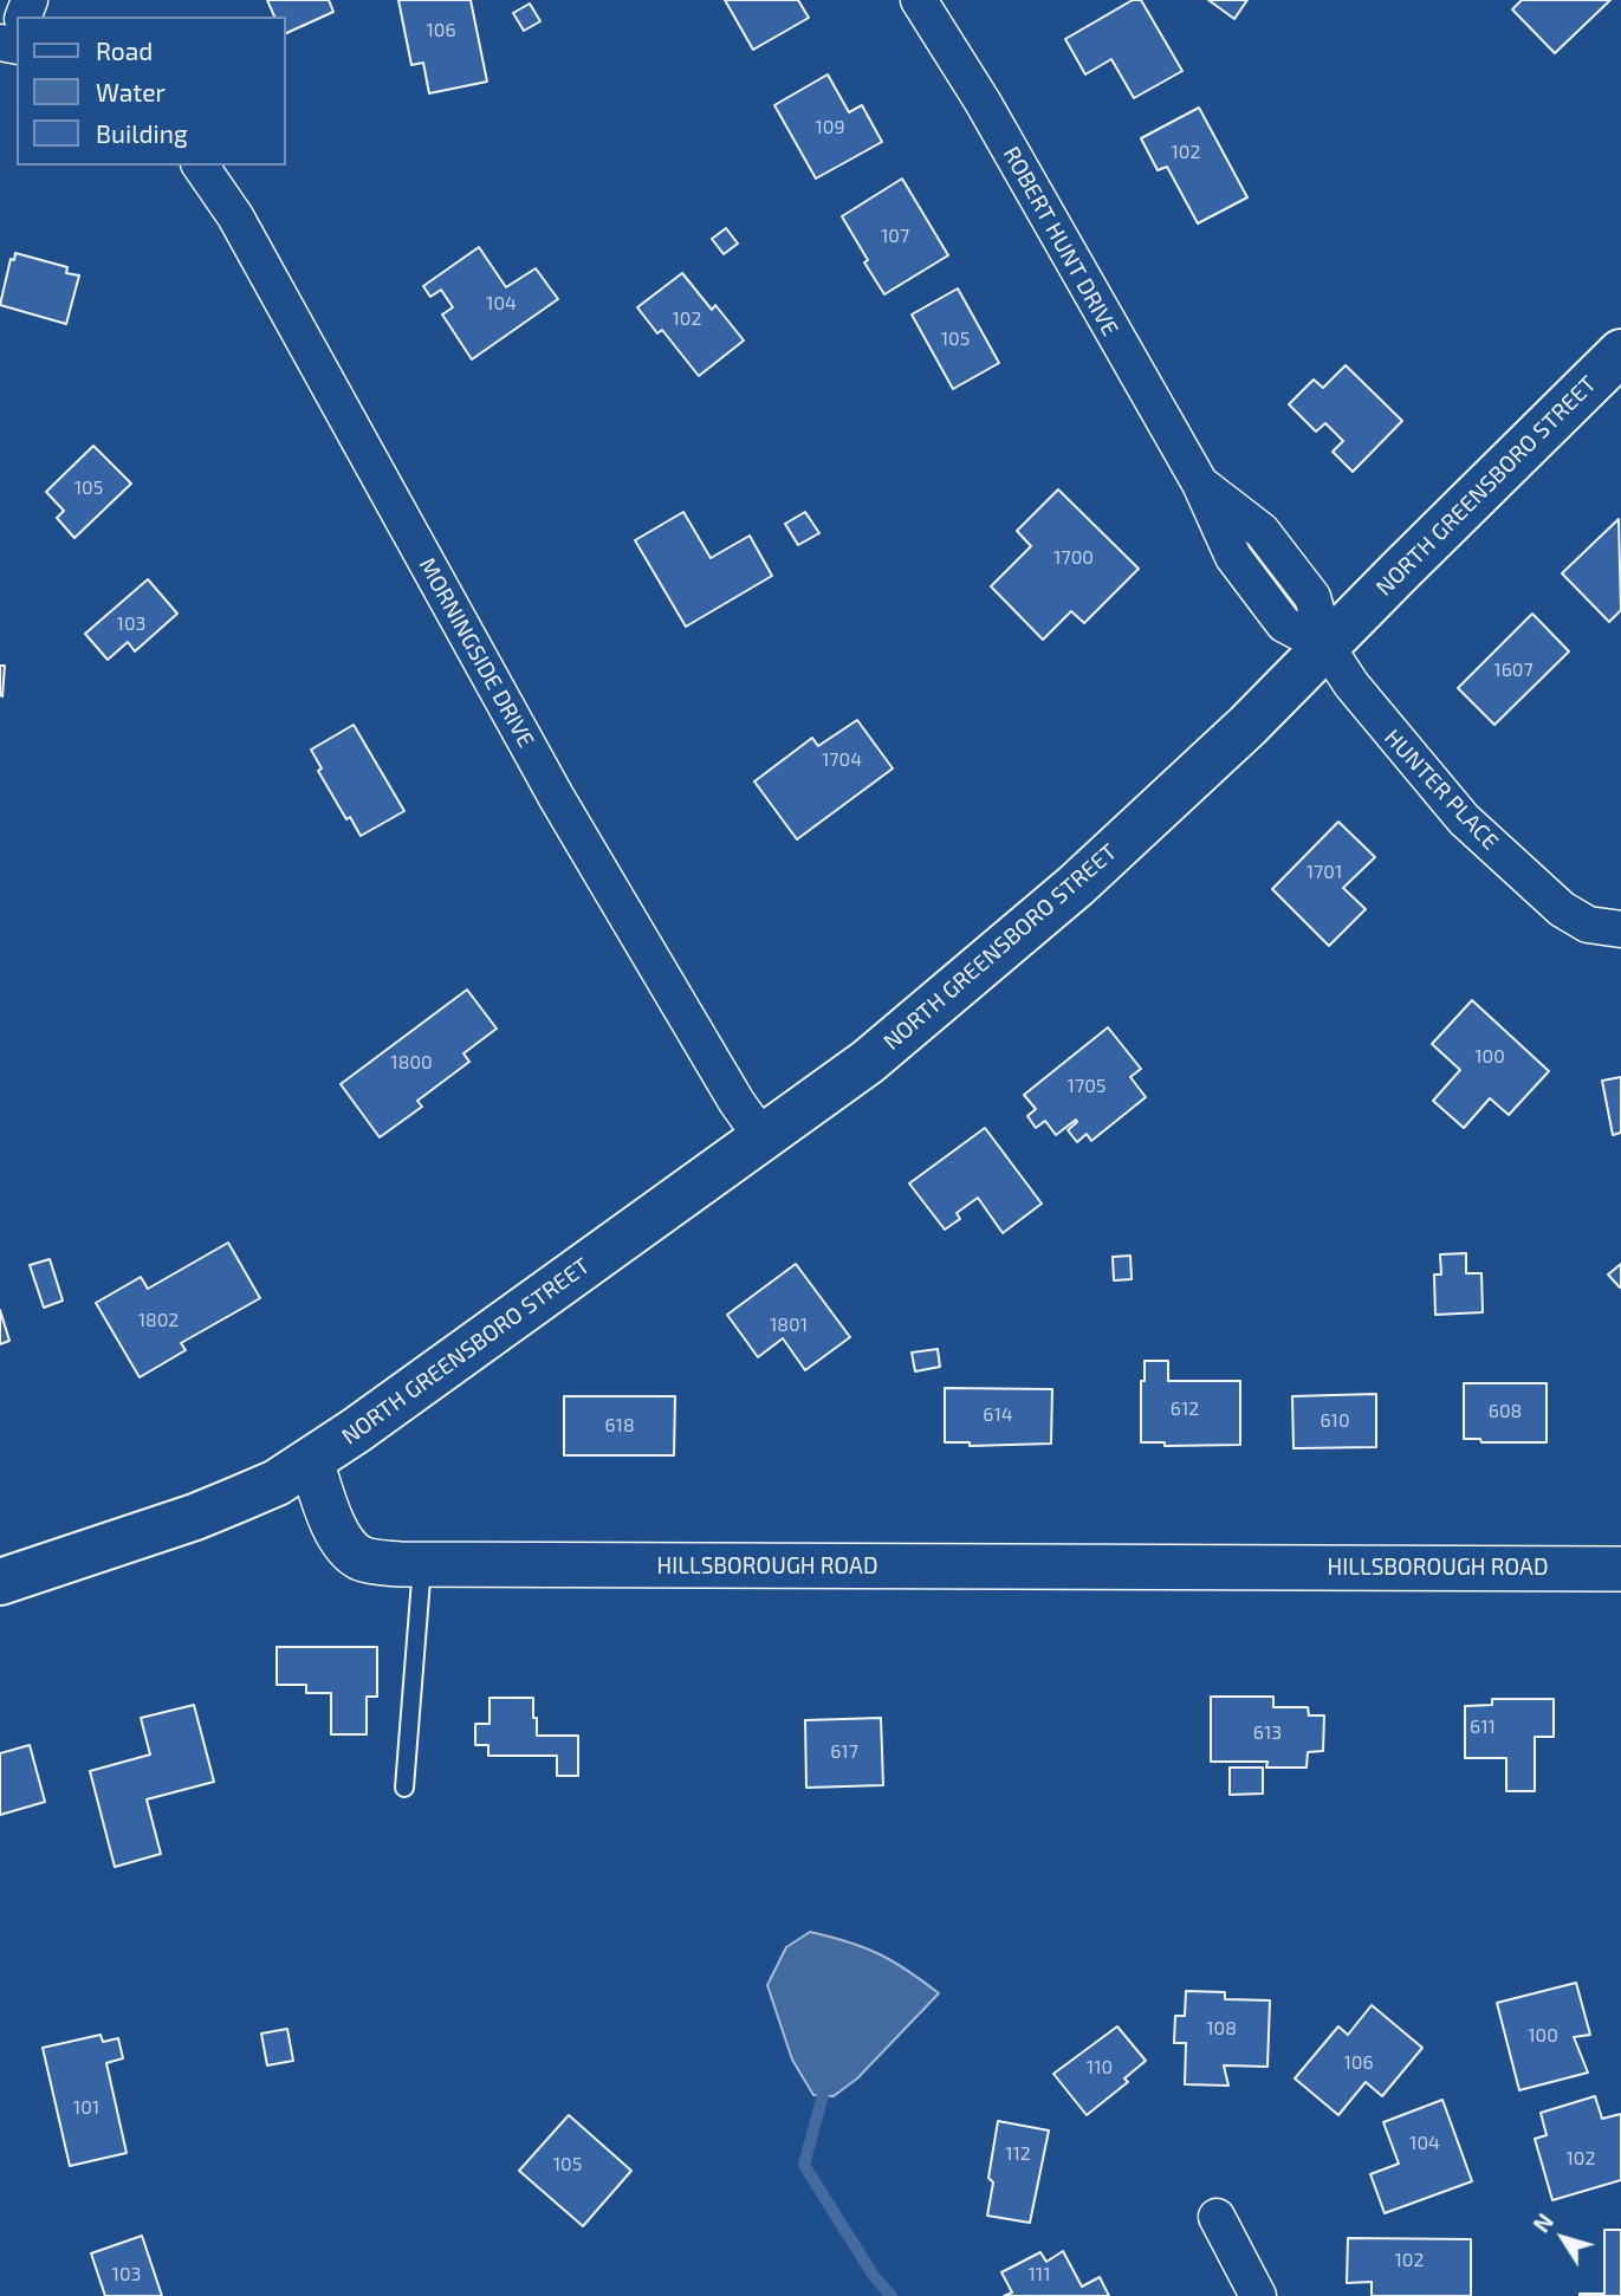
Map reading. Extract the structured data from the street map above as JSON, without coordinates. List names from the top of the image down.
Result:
{
  "streets": {
    "main road": ["NORTH GREENSBORO STREET"],
    "street": [
      "ROBERT HUNT DRIVE",
      "MORNINGSIDE DRIVE",
      "HUNTER PLACE",
      "HILLSBOROUGH ROAD"
    ]
  },
  "crossings": [
    ["ROBERT HUNT DRIVE", "NORTH GREENSBORO STREET"],
    ["ROBERT HUNT DRIVE", "HUNTER PLACE"],
    ["NORTH GREENSBORO STREET", "MORNINGSIDE DRIVE"],
    ["NORTH GREENSBORO STREET", "HUNTER PLACE"],
    ["NORTH GREENSBORO STREET", "HILLSBOROUGH ROAD"]
  ],
  "house_numbers": [
    "106",
    "109",
    "102",
    "107",
    "104",
    "102",
    "105",
    "105",
    "1700",
    "103",
    "1607",
    "1704",
    "1701",
    "100",
    "1800",
    "1705",
    "1802",
    "1801",
    "612",
    "608",
    "614",
    "610",
    "618",
    "611",
    "613",
    "617",
    "108",
    "100",
    "106",
    "110",
    "101",
    "104",
    "112",
    "102",
    "105",
    "102",
    "103",
    "111"
  ],
  "legend": ["Road", "Water", "Building"],
  "north": "top left"
}
